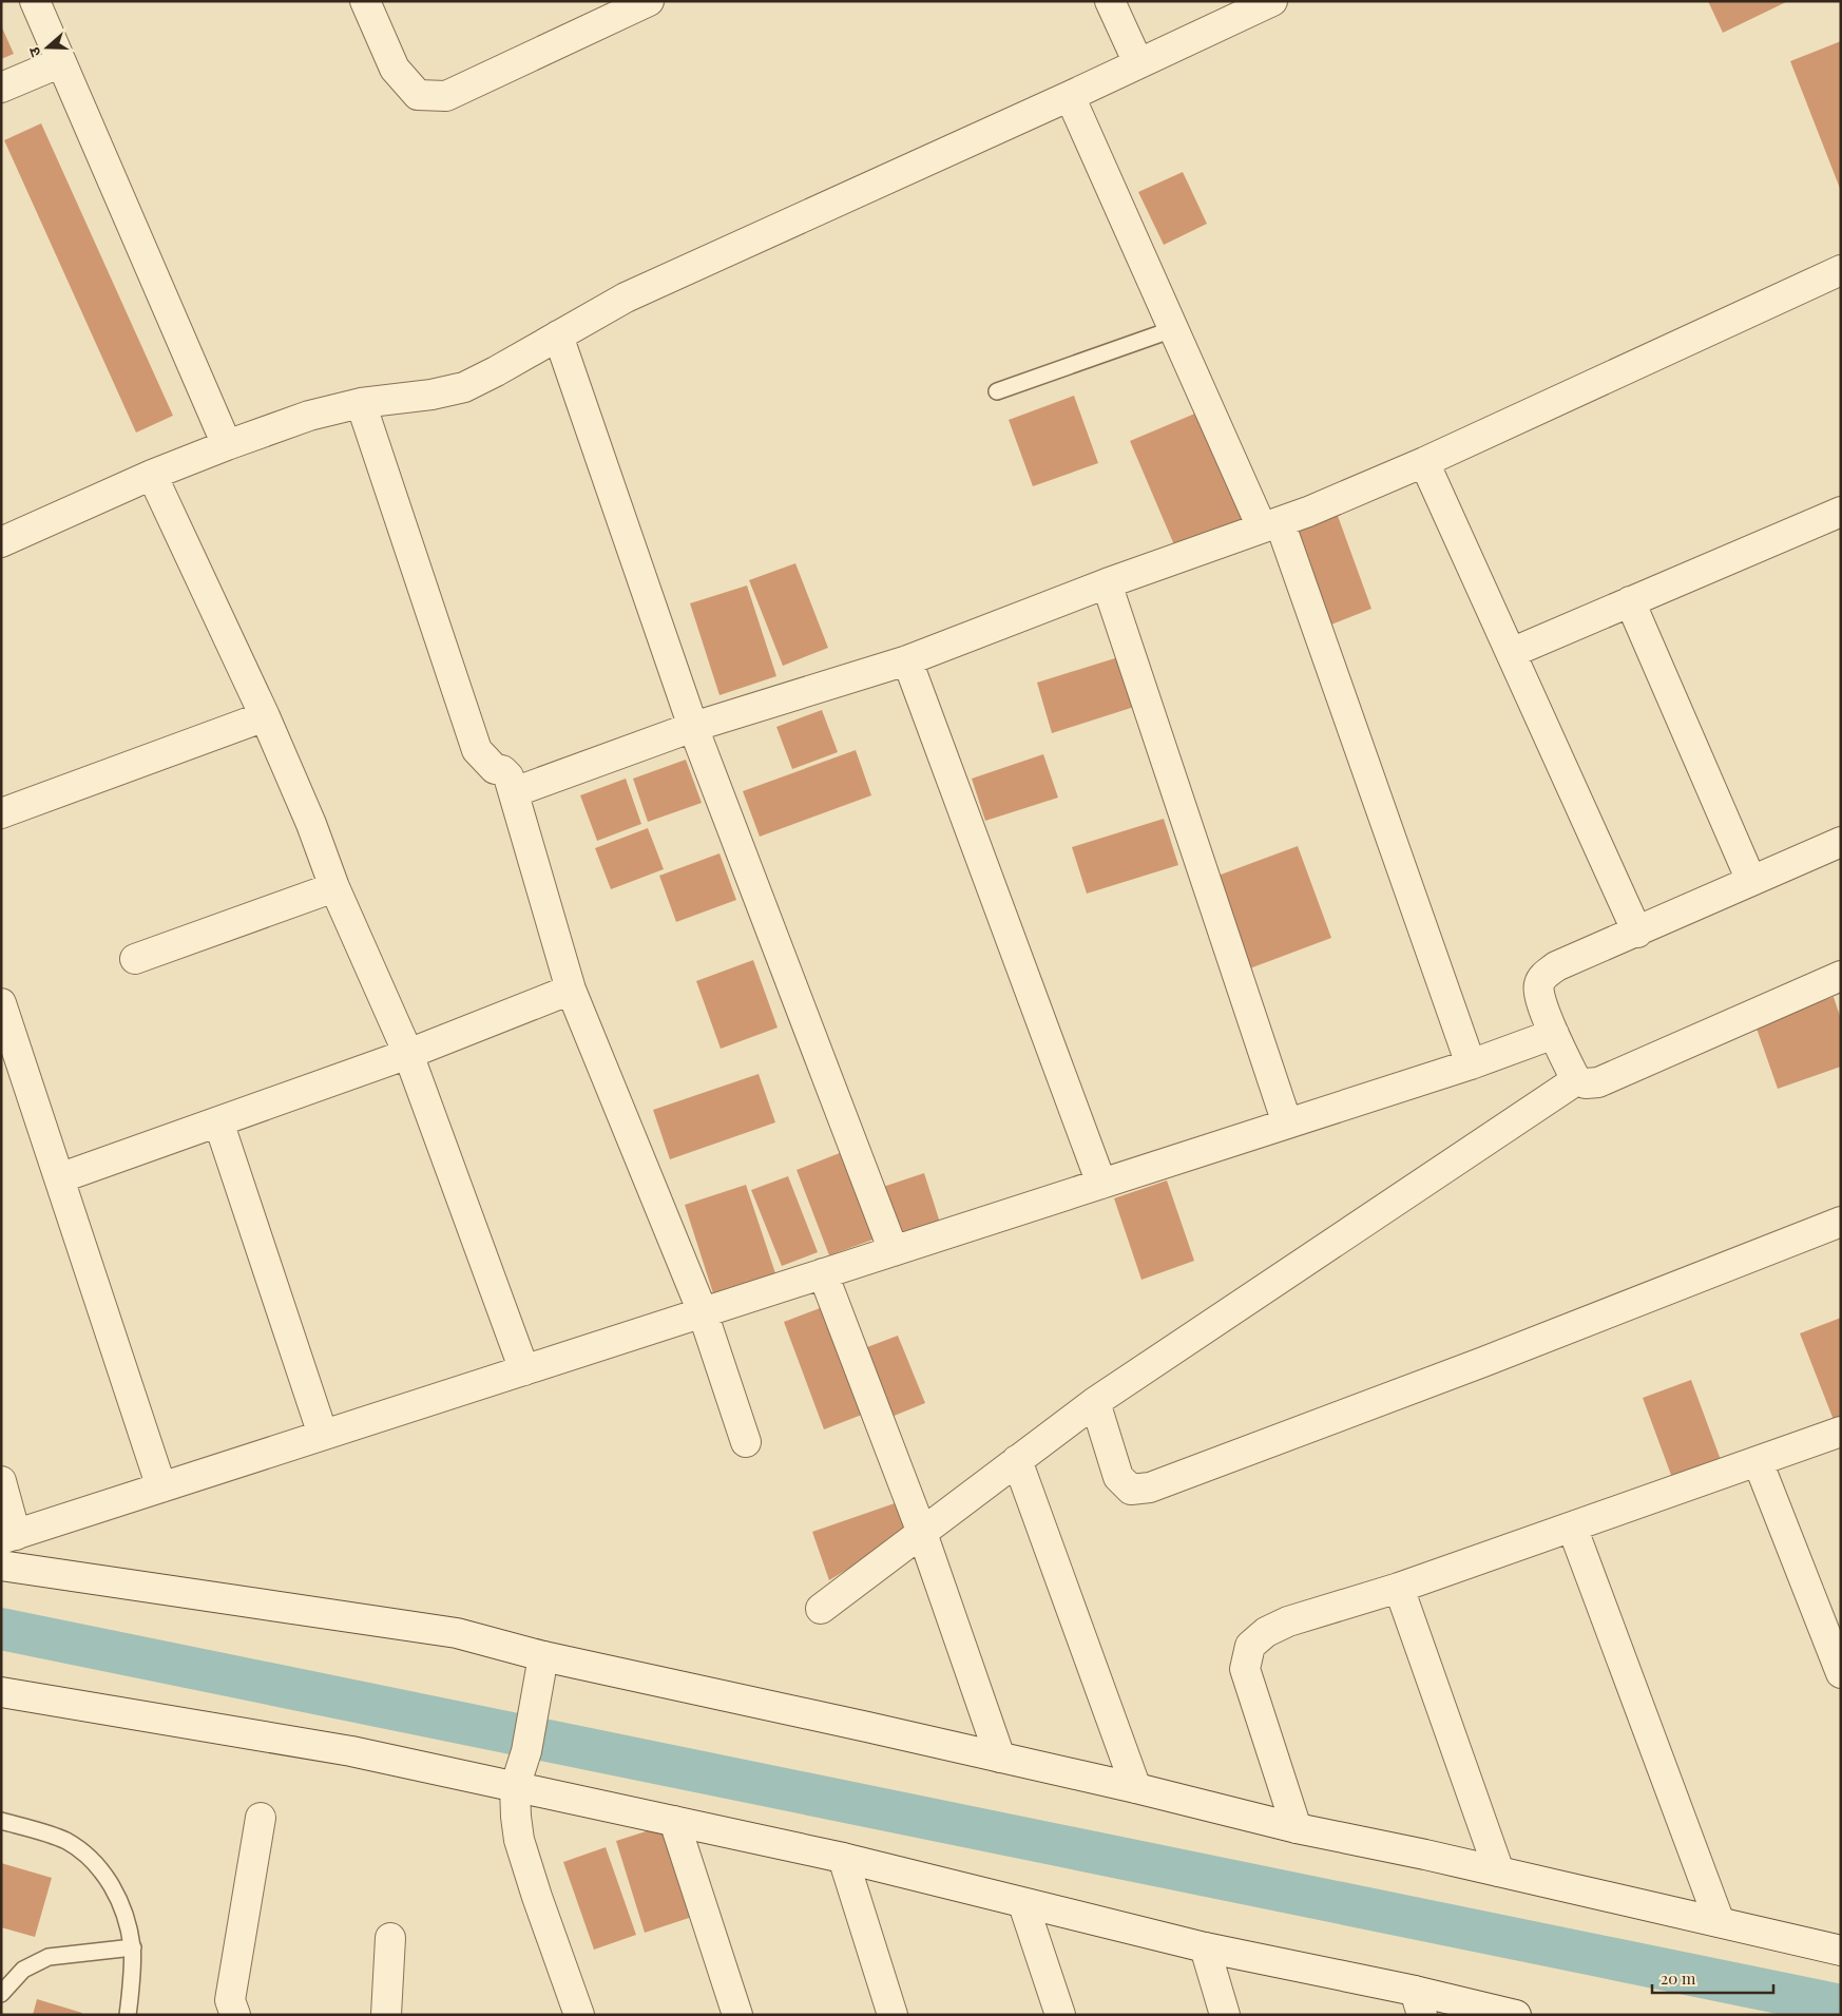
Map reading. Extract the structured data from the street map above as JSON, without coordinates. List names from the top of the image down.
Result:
{
  "scale_bar": "20 m",
  "north": "left"
}
